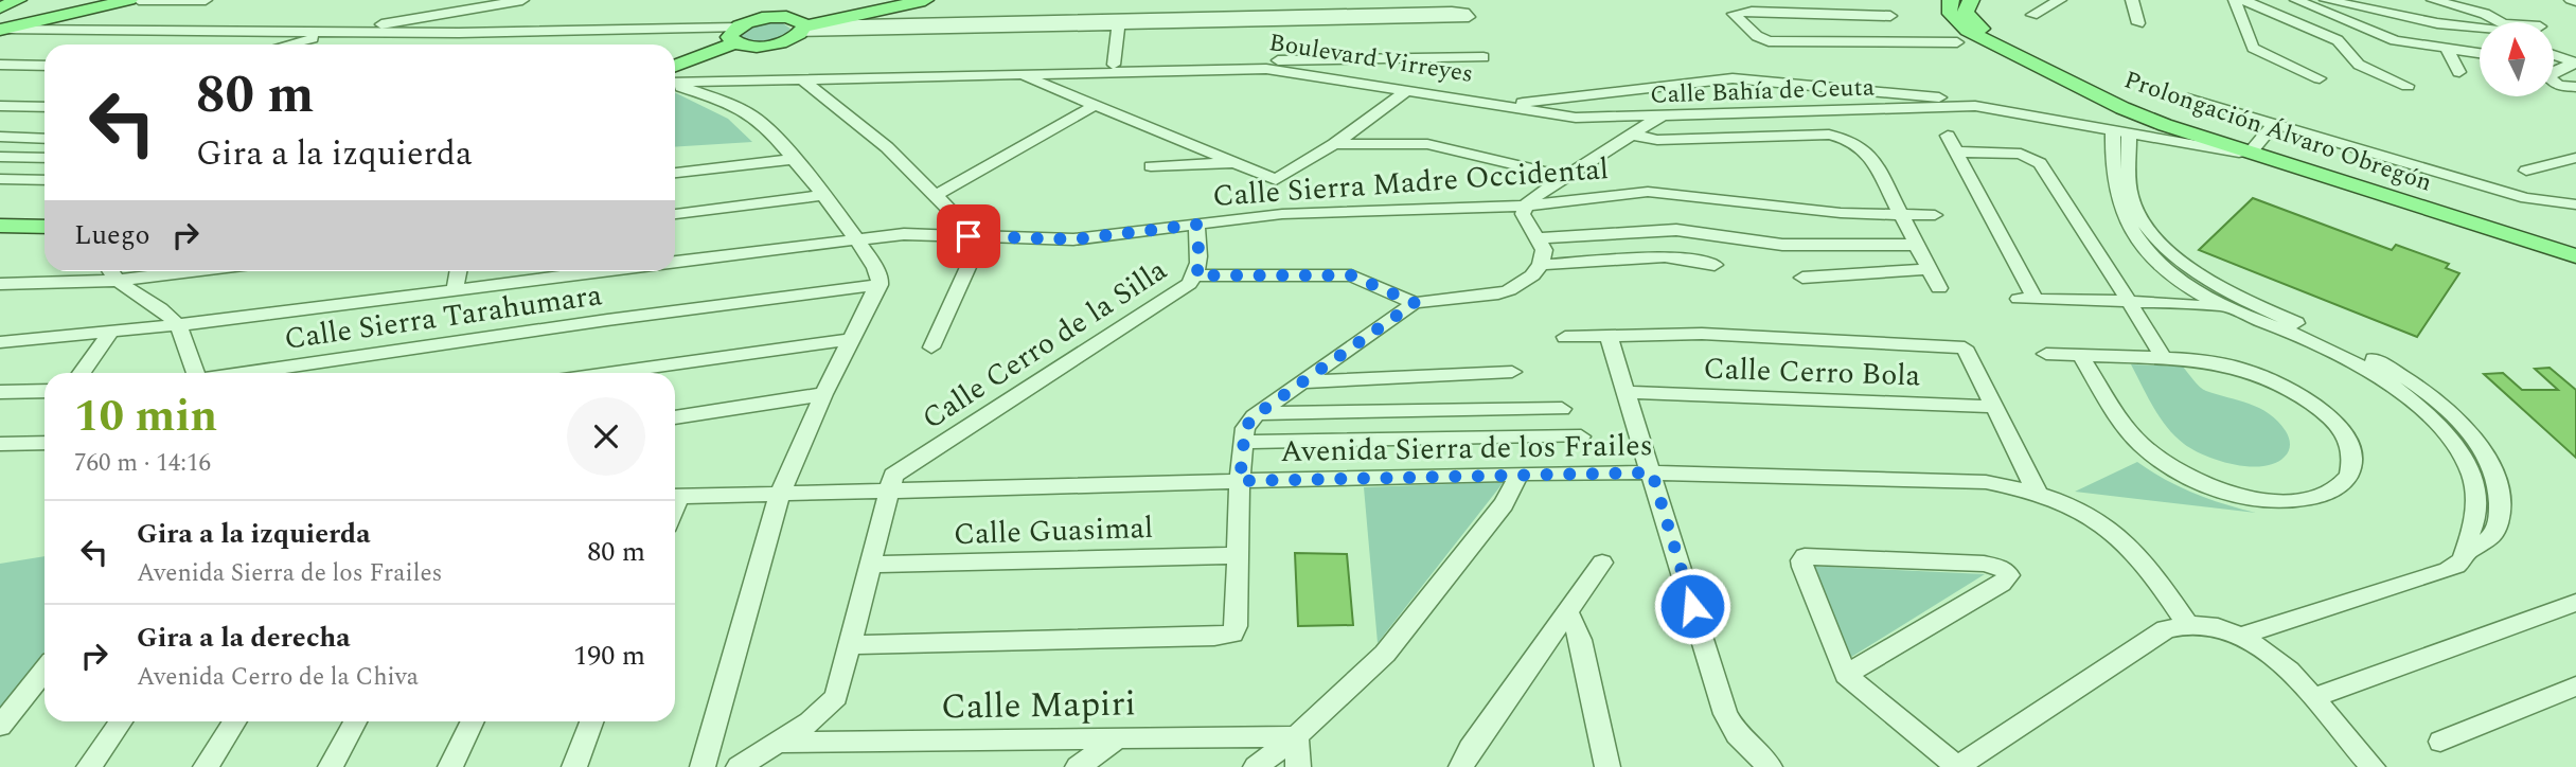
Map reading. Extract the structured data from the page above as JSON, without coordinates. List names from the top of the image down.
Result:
{
  "streets": {
    "main road": ["Prolongación Álvaro Obregón"],
    "street": [
      "Boulevard Virreyes",
      "Calle Bahía de Ceuta",
      "Calle Sierra Madre Occidental",
      "Calle Sierra Tarahumara",
      "Calle Cerro de la Silla",
      "Calle Cerro Bola",
      "Avenida Sierra de los Frailes",
      "Calle Guasimal",
      "Calle Mapiri"
    ]
  },
  "crossings": [
    ["Boulevard Virreyes", "Calle Bahía de Ceuta"],
    ["Calle Bahía de Ceuta", "Prolongación Álvaro Obregón"],
    ["Calle Sierra Madre Occidental", "Calle Cerro de la Silla"],
    ["Calle Cerro de la Silla", "Avenida Sierra de los Frailes"]
  ],
  "north": "top",
  "page": {
    "turn": ["80 m", "Gira a la izquierda"],
    "then": "Luego",
    "heading": ["10 min", "760 m · 14:16"],
    "list": [
      {
        "name": "Gira a la izquierda",
        "note": "Avenida Sierra de los Frailes",
        "value": "80 m"
      },
      {
        "name": "Gira a la derecha",
        "note": "Avenida Cerro de la Chiva",
        "value": "190 m"
      }
    ]
  }
}
